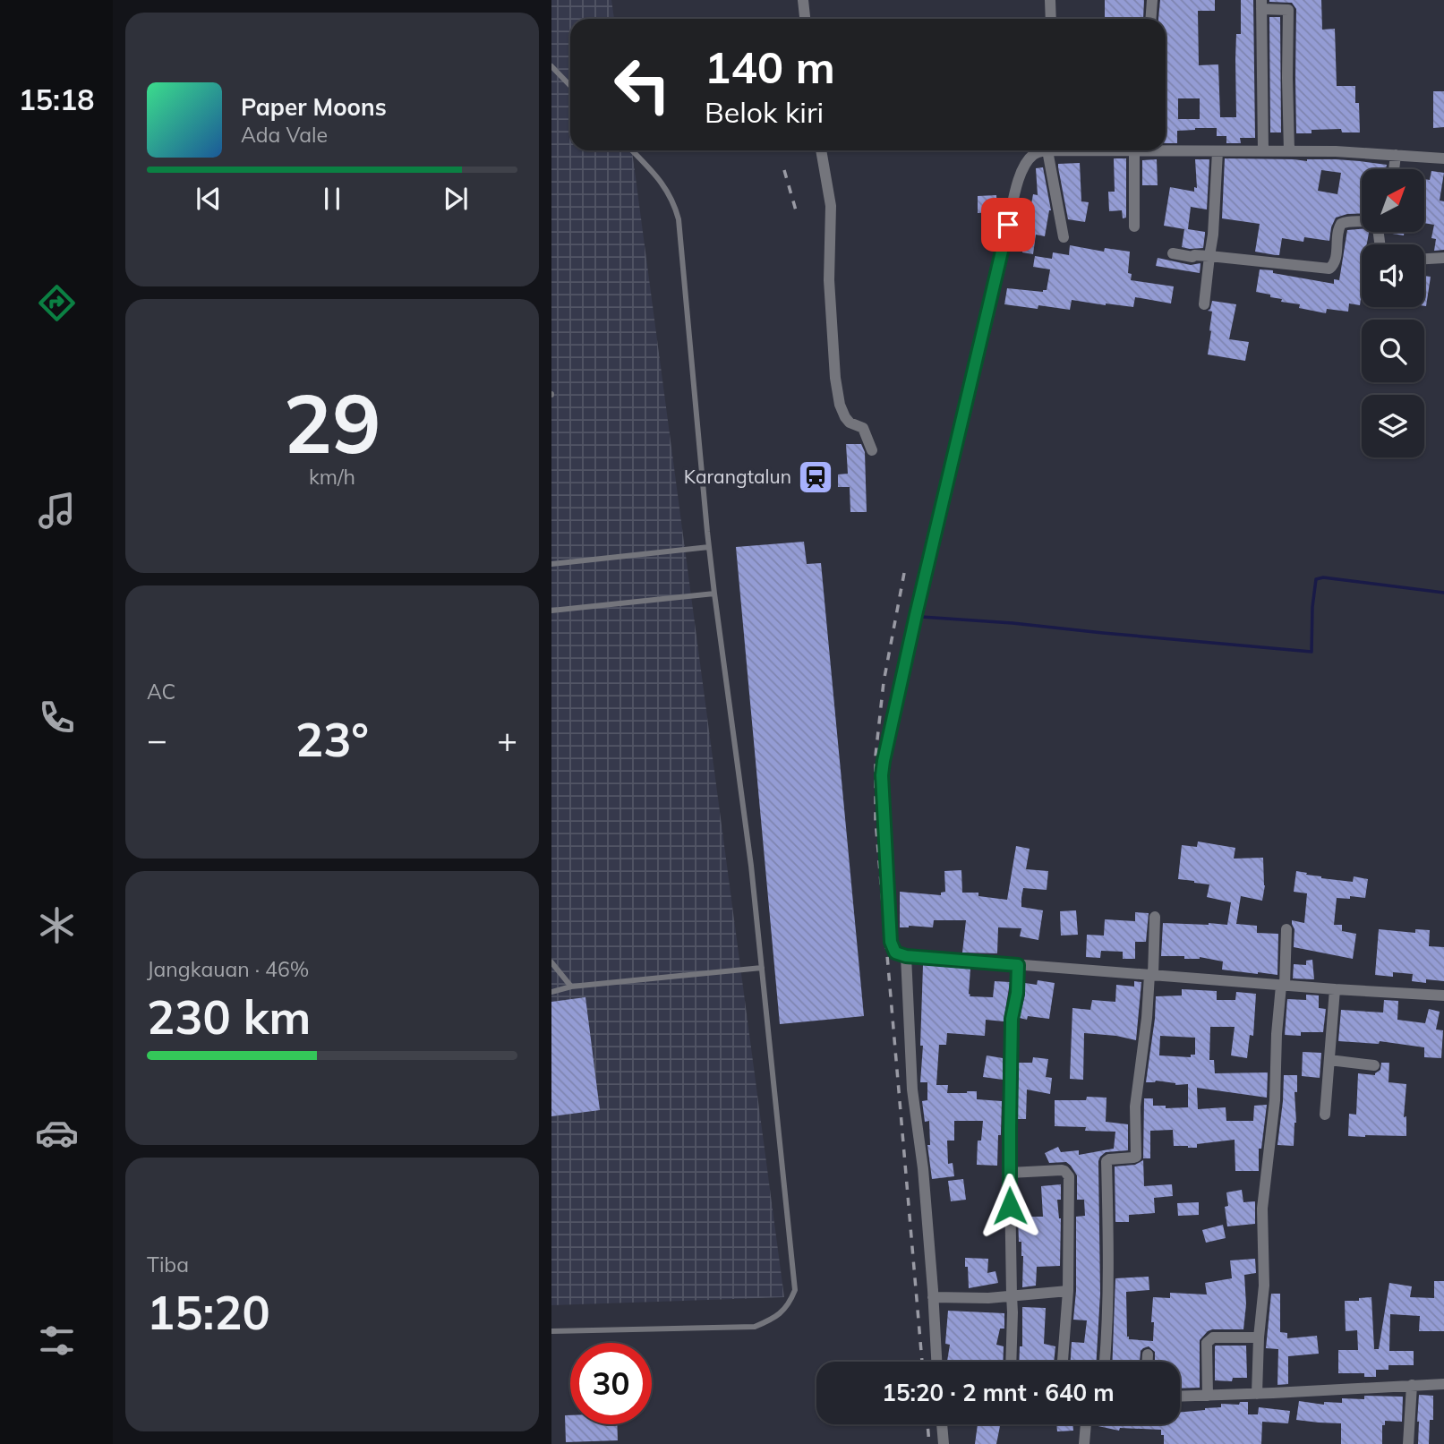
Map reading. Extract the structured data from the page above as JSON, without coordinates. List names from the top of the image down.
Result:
{
  "places": {
    "station": ["Karangtalun"]
  },
  "north": "top right",
  "page": {
    "tabs": "15:18",
    "turn": ["140 m", "Belok kiri"],
    "song": ["Paper Moons", "Ada Vale"],
    "tile": [
      ["29", "km/h"],
      "AC",
      ["Jangkauan · 46%", "230 km"],
      ["Tiba", "15:20"]
    ],
    "heat": ["−", "23°", "+"],
    "limit": "30",
    "trip": "15:20 · 2 mnt · 640 m"
  }
}
